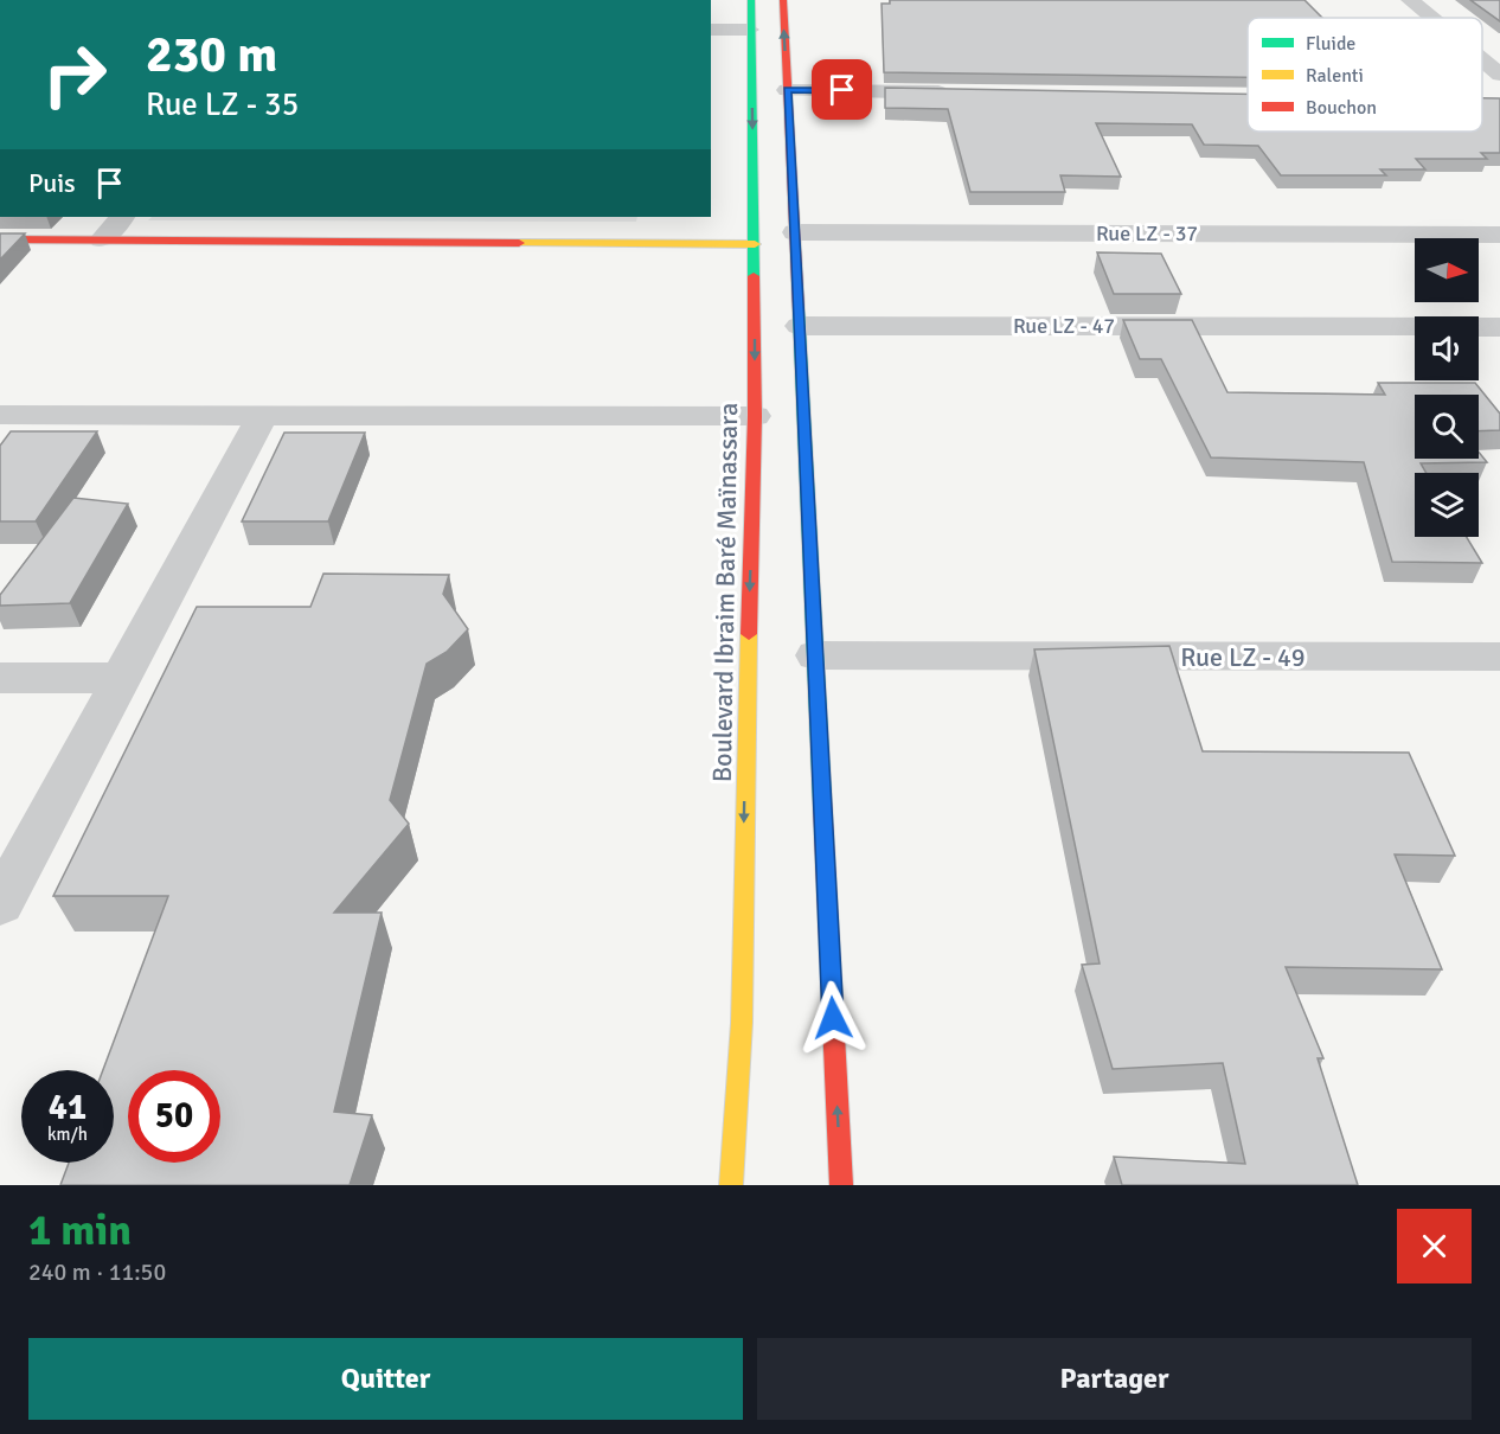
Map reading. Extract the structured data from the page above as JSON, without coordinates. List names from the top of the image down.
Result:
{
  "streets": {
    "main road": ["Boulevard Ibraim Baré Maïnassara"],
    "street": ["Rue LZ - 37", "Rue LZ - 47", "Rue LZ - 49"]
  },
  "legend": ["Fluide", "Ralenti", "Bouchon"],
  "north": "right",
  "page": {
    "turn": ["230 m", "Rue LZ - 35"],
    "then": "Puis",
    "speed": "41 km/h",
    "limit": "50",
    "heading": ["1 min", "240 m · 11:50"],
    "buttons": ["Quitter", "Partager"]
  }
}
